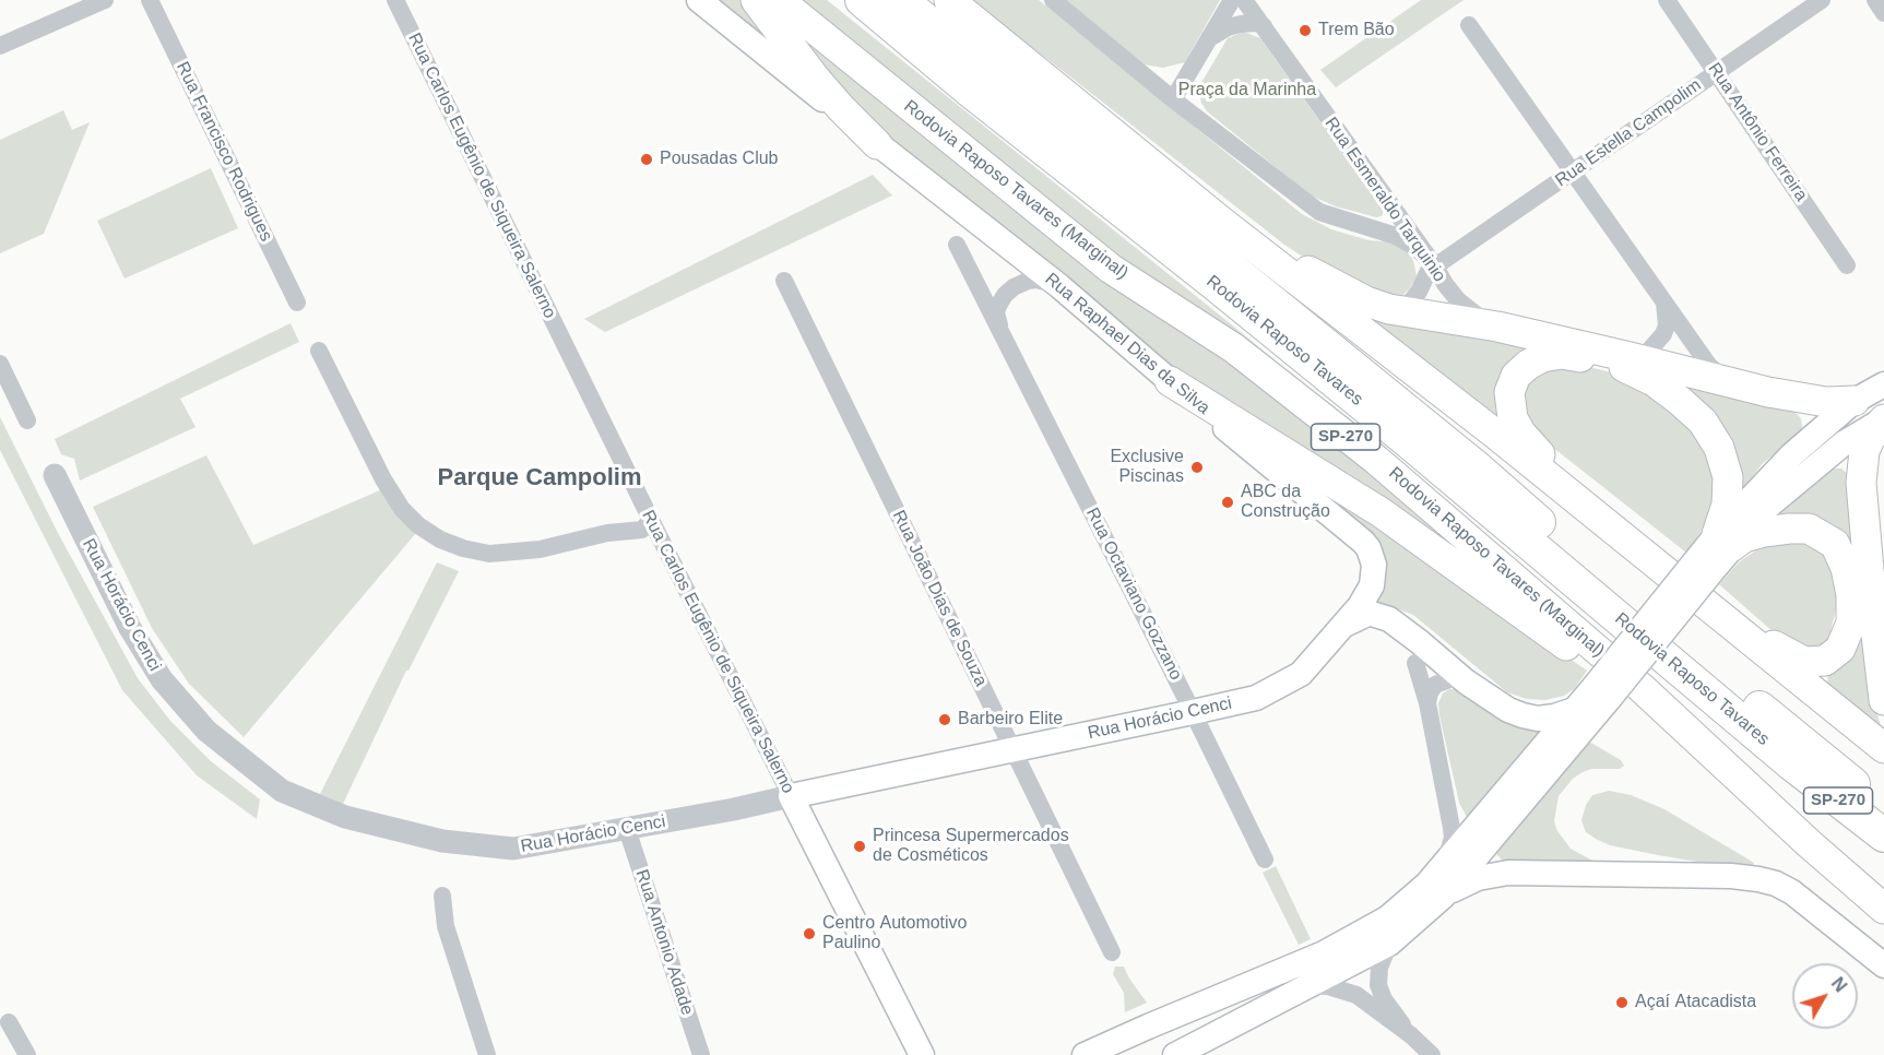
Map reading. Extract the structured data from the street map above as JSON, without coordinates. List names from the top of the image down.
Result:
{
  "streets": {
    "highway": ["Rodovia Raposo Tavares (Marginal)", "Rodovia Raposo Tavares", "SP-270"],
    "main road": ["Rua Carlos Eugênio de Siqueira Salerno", "Rua Raphael Dias da Silva", "Rua Horácio Cenci"],
    "street": [
      "Rua Antônio Ferreira",
      "Rua Estella Campolim",
      "Rua Francisco Rodrigues",
      "Rua Esmeraldo Tarquinio",
      "Rua Octaviano Gozzano",
      "Rua João Dias de Souza",
      "Rua Antonio Adade"
    ]
  },
  "crossings": [
    ["Rua Antônio Ferreira", "Rua Estella Campolim"],
    ["Rua Estella Campolim", "Rua Esmeraldo Tarquinio"],
    ["Rua Carlos Eugênio de Siqueira Salerno", "Rua Horácio Cenci"],
    ["Rua Raphael Dias da Silva", "Rua Horácio Cenci"],
    ["Rua Octaviano Gozzano", "Rua Horácio Cenci"],
    ["Rua João Dias de Souza", "Rua Horácio Cenci"],
    ["Rua Horácio Cenci", "Rua Antonio Adade"]
  ],
  "districts": ["Parque Campolim"],
  "parks": ["Praça da Marinha"],
  "places": [
    "Trem Bão",
    "Pousadas Club",
    "Exclusive Piscinas",
    "ABC da Construção",
    "Barbeiro Elite",
    "Princesa Supermercados de Cosméticos",
    "Centro Automotivo Paulino",
    "Açaí Atacadista"
  ],
  "north": "top right"
}
